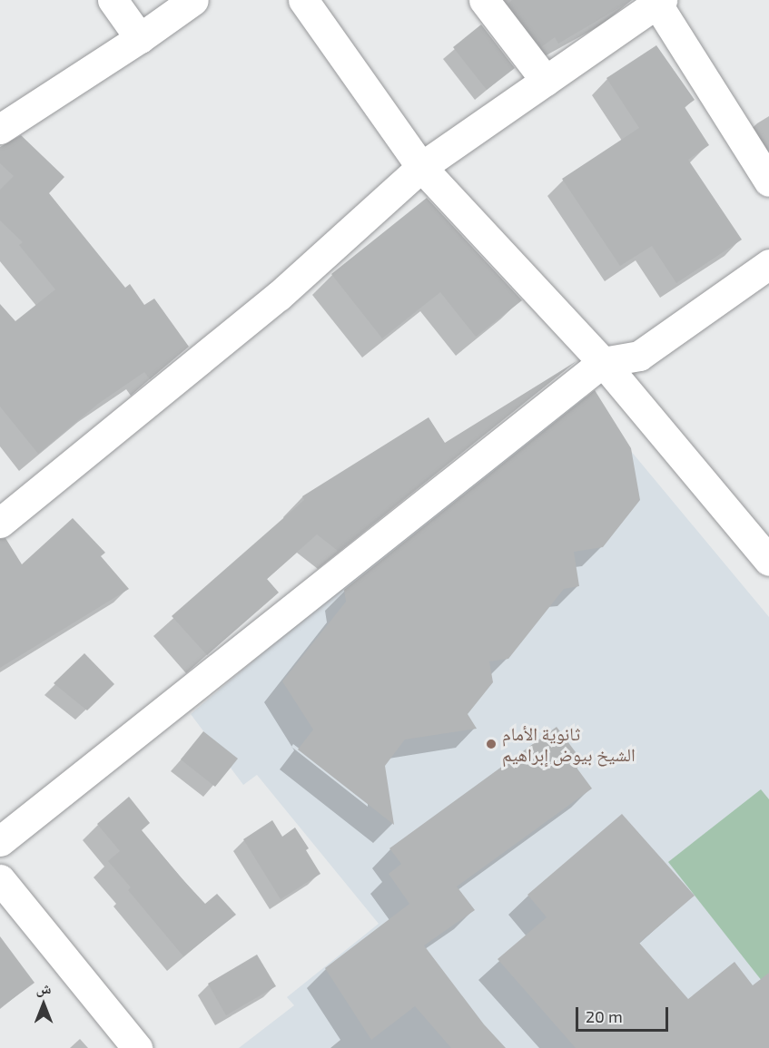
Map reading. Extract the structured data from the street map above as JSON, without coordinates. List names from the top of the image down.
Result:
{
  "places": ["ثانوية الأمام الشيخ بيوض إبراهيم"],
  "scale_bar": "20 m",
  "north": "top"
}
